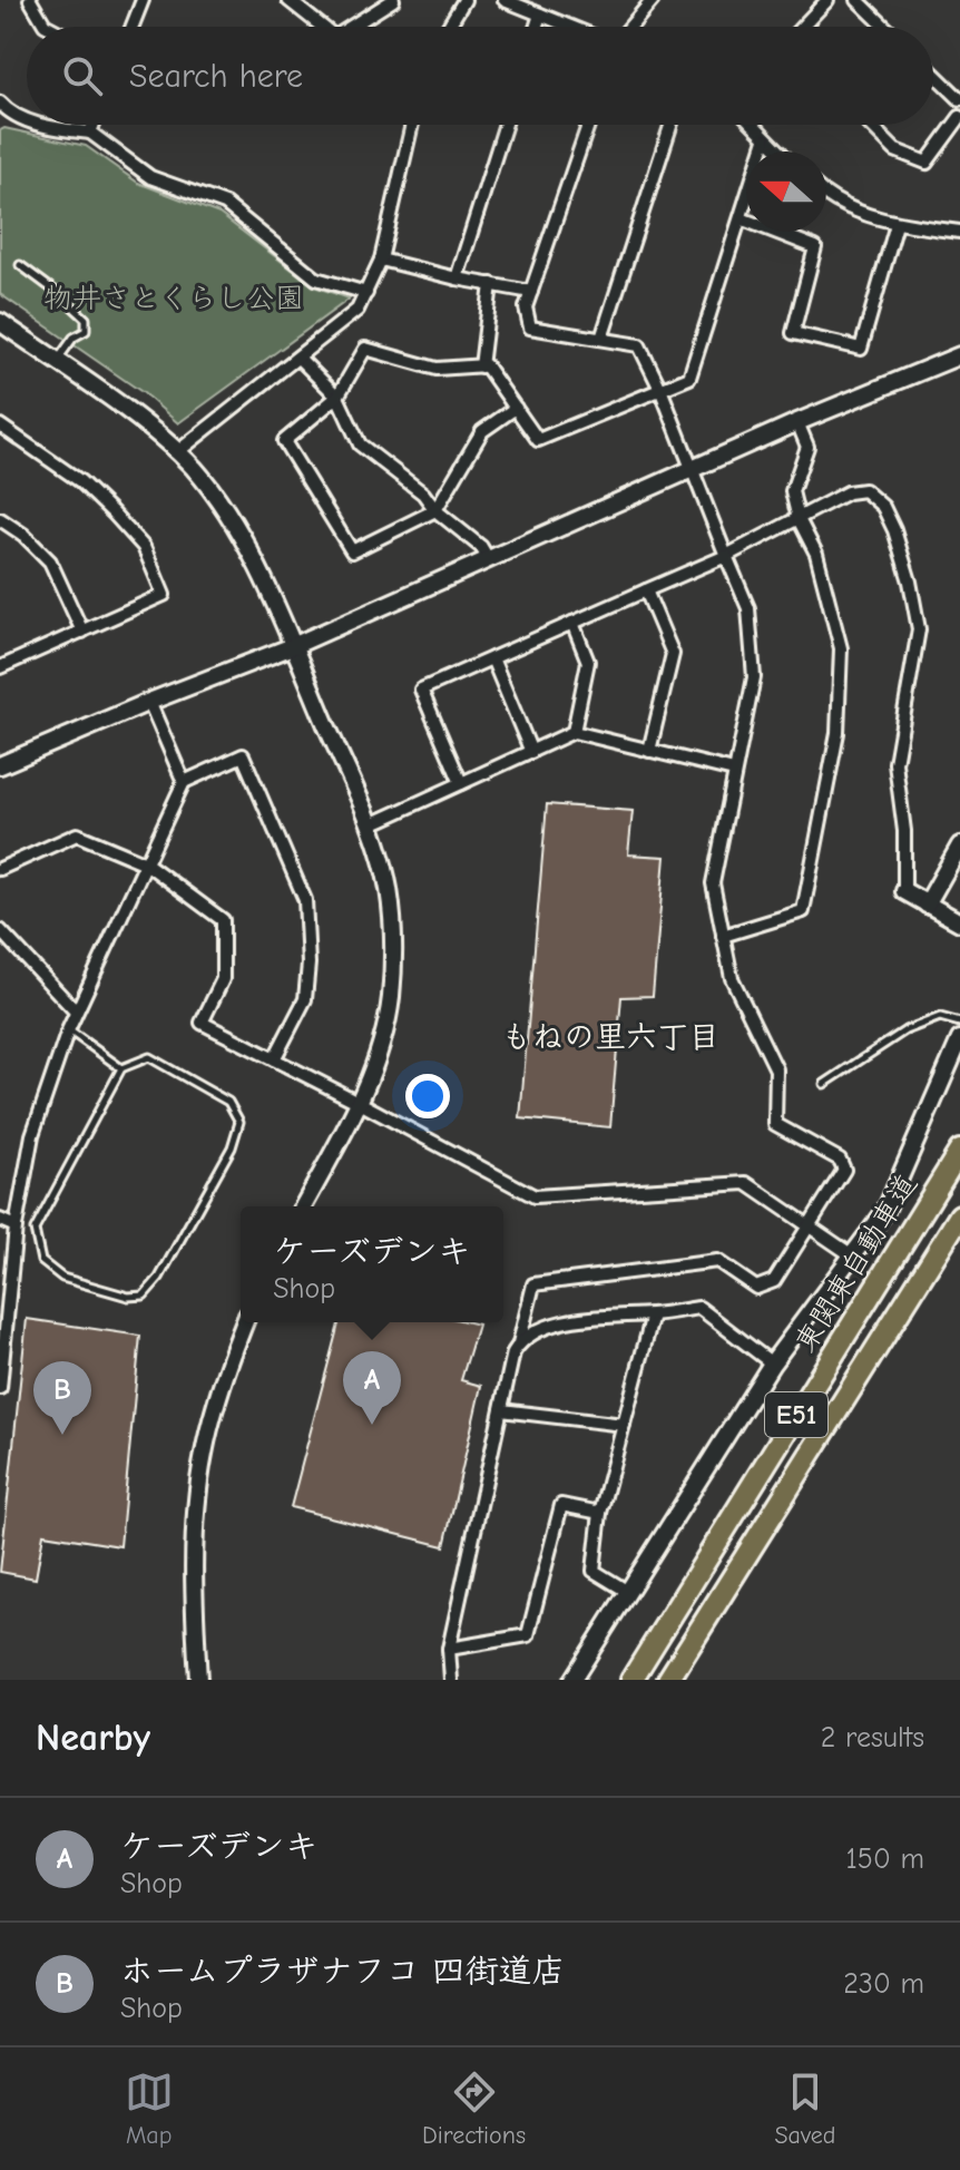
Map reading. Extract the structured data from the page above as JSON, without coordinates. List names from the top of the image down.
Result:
{
  "streets": {
    "highway": ["東関東自動車道", "E51"]
  },
  "districts": ["もねの里六丁目"],
  "parks": ["物井さとくらし公園"],
  "north": "left",
  "page": {
    "search": "Search here",
    "popup": ["ケーズデンキ", "Shop"],
    "pins": ["A", "B"],
    "heading": ["Nearby", "2 results"],
    "list": [
      {
        "mark": "A",
        "name": "ケーズデンキ",
        "note": "Shop",
        "value": "150 m"
      },
      {
        "mark": "B",
        "name": "ホームプラザナフコ 四街道店",
        "note": "Shop",
        "value": "230 m"
      }
    ],
    "nav": ["Map", "Directions", "Saved"]
  }
}
